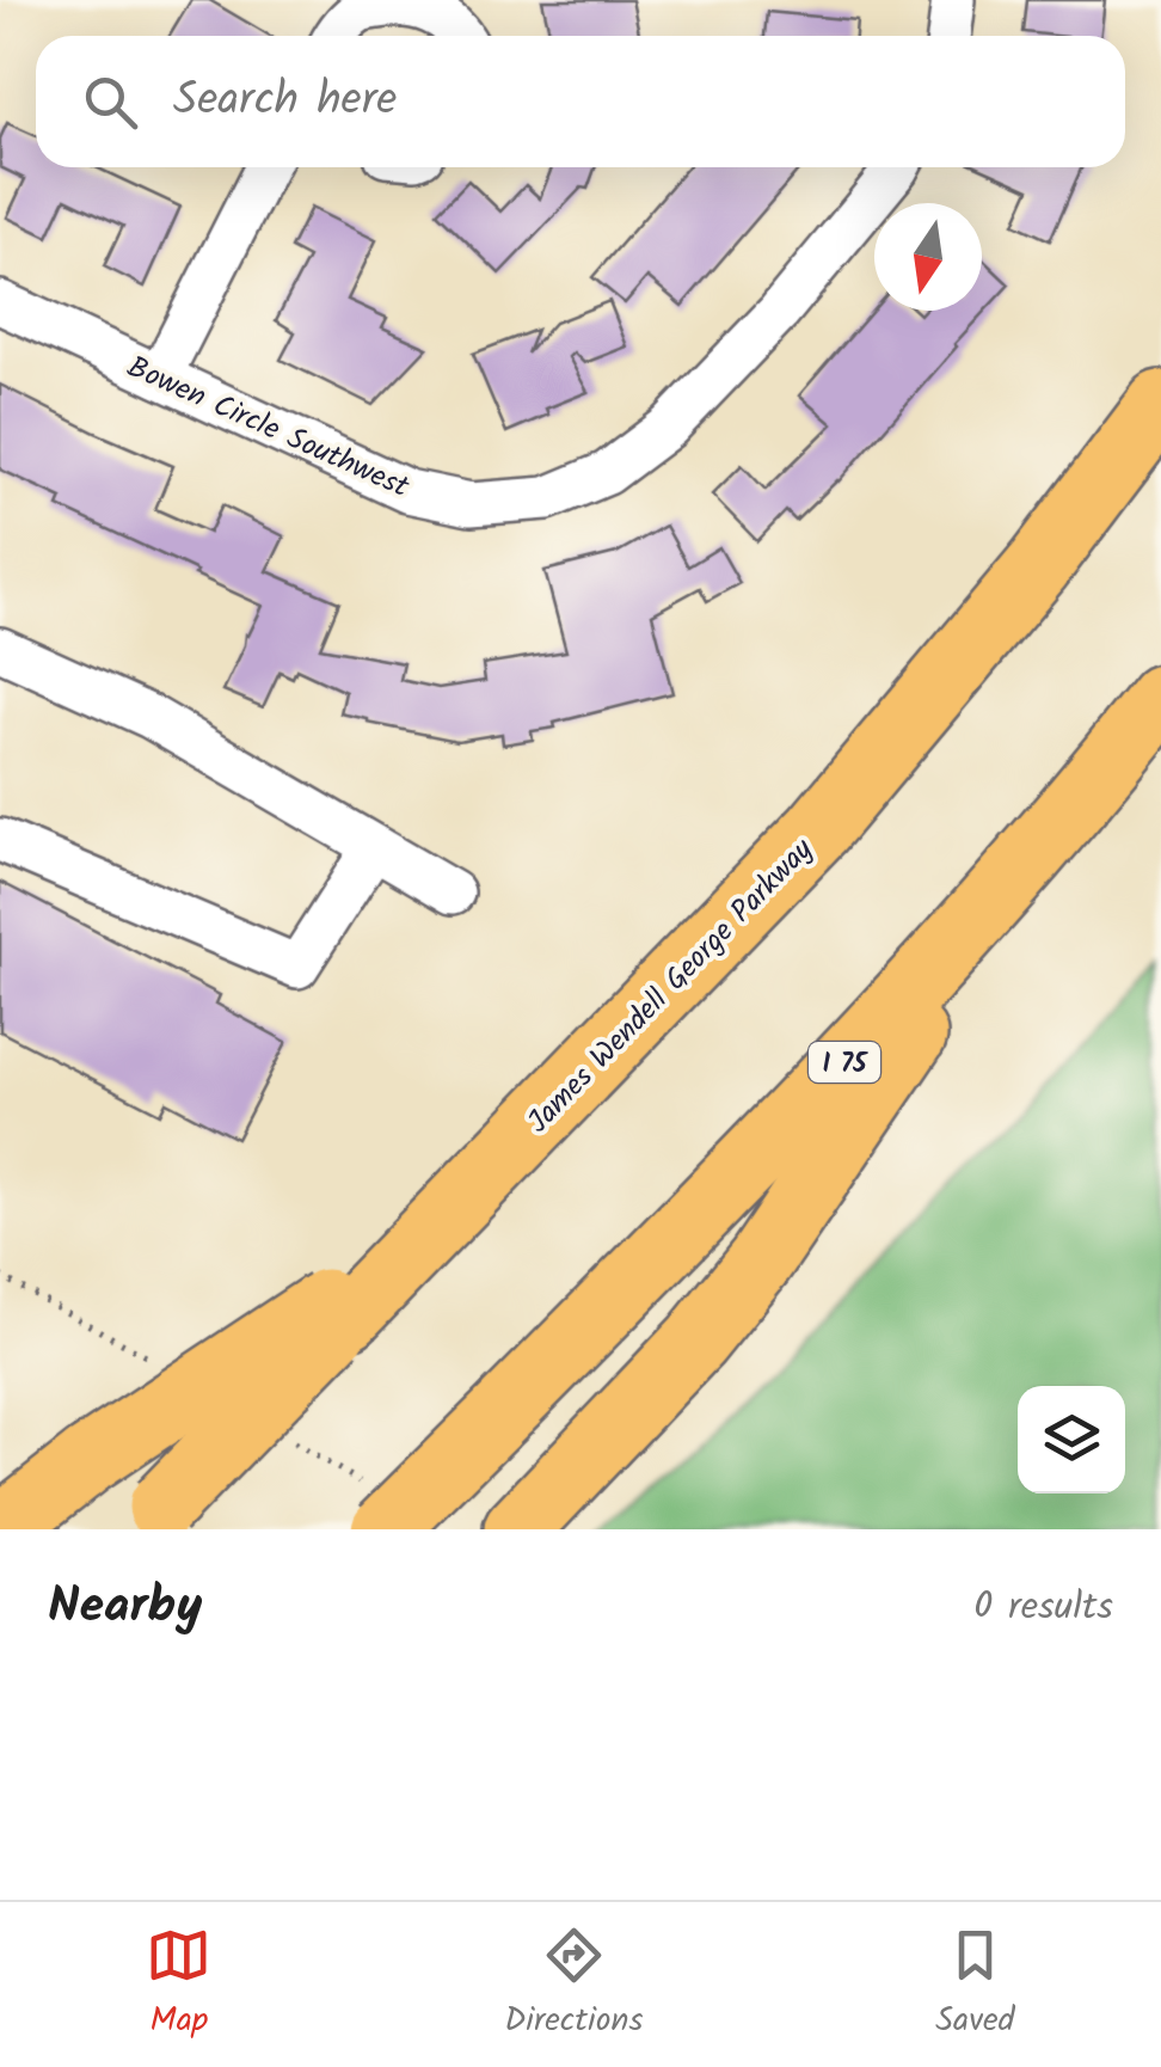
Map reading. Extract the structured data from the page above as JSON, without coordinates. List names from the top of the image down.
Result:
{
  "streets": {
    "highway": ["James Wendell George Parkway", "I 75"],
    "street": ["Bowen Circle Southwest"]
  },
  "north": "bottom",
  "page": {
    "search": "Search here",
    "heading": ["Nearby", "0 results"],
    "nav": ["Map", "Directions", "Saved"]
  }
}
